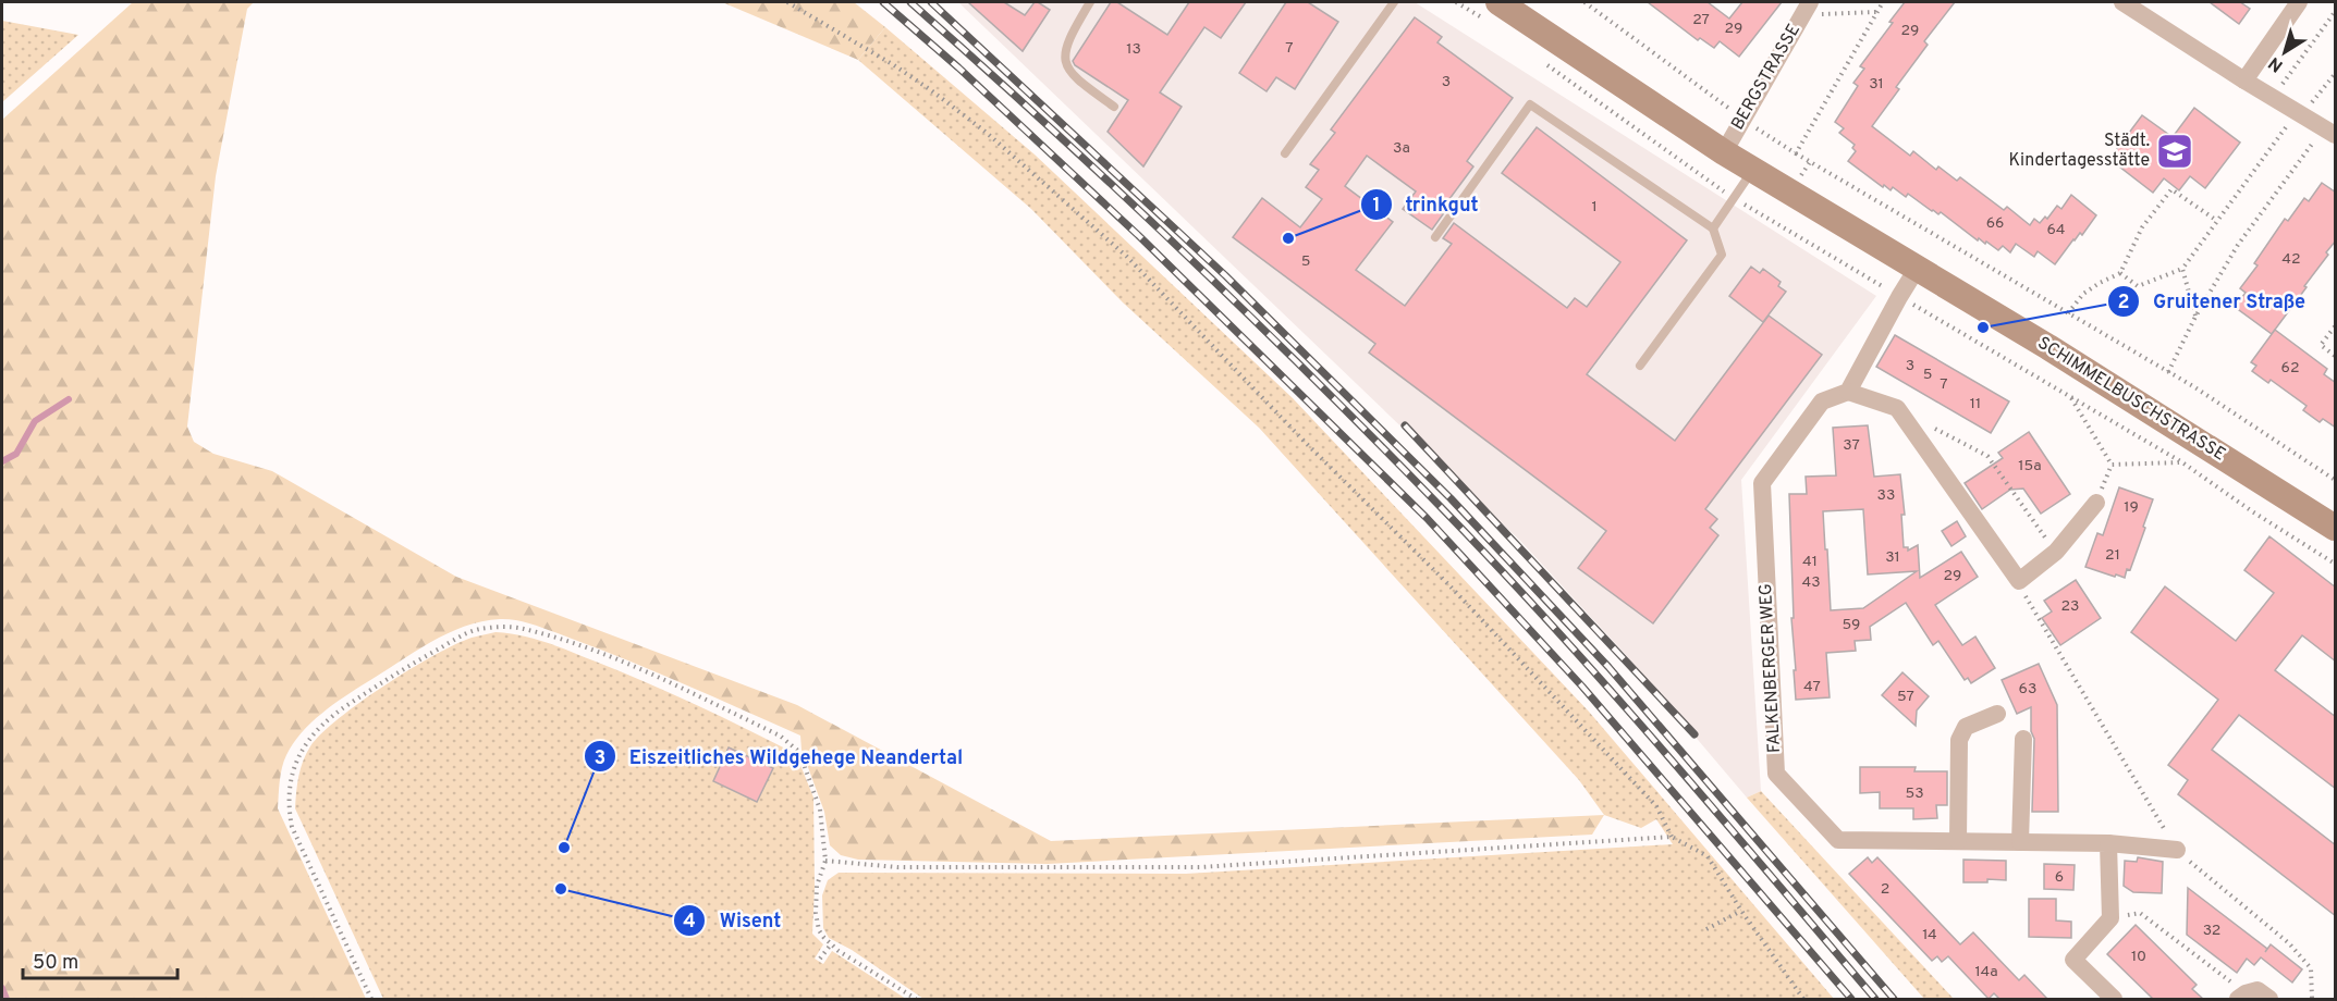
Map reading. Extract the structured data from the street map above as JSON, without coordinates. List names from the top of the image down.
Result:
{
  "streets": {
    "main road": ["SCHIMMELBUSCHSTRASSE"],
    "street": ["BERGSTRASSE", "FALKENBERGER WEG"]
  },
  "crossings": [
    ["BERGSTRASSE", "SCHIMMELBUSCHSTRASSE"]
  ],
  "places": {
    "school or university": ["Städt. Kindertagesstätte"],
    "other": [
      "trinkgut",
      "Gruitener Straße",
      "Eiszeitliches Wildgehege Neandertal",
      "Wisent"
    ]
  },
  "house_numbers": [
    "27",
    "29",
    "29",
    "7",
    "13",
    "3",
    "31",
    "3a",
    "1",
    "66",
    "64",
    "42",
    "5",
    "3",
    "62",
    "5",
    "7",
    "11",
    "37",
    "15a",
    "33",
    "19",
    "21",
    "31",
    "41",
    "29",
    "43",
    "23",
    "59",
    "47",
    "63",
    "57",
    "53",
    "6",
    "2",
    "32",
    "14",
    "10",
    "14a"
  ],
  "scale_bar": "50 m",
  "north": "bottom left"
}
